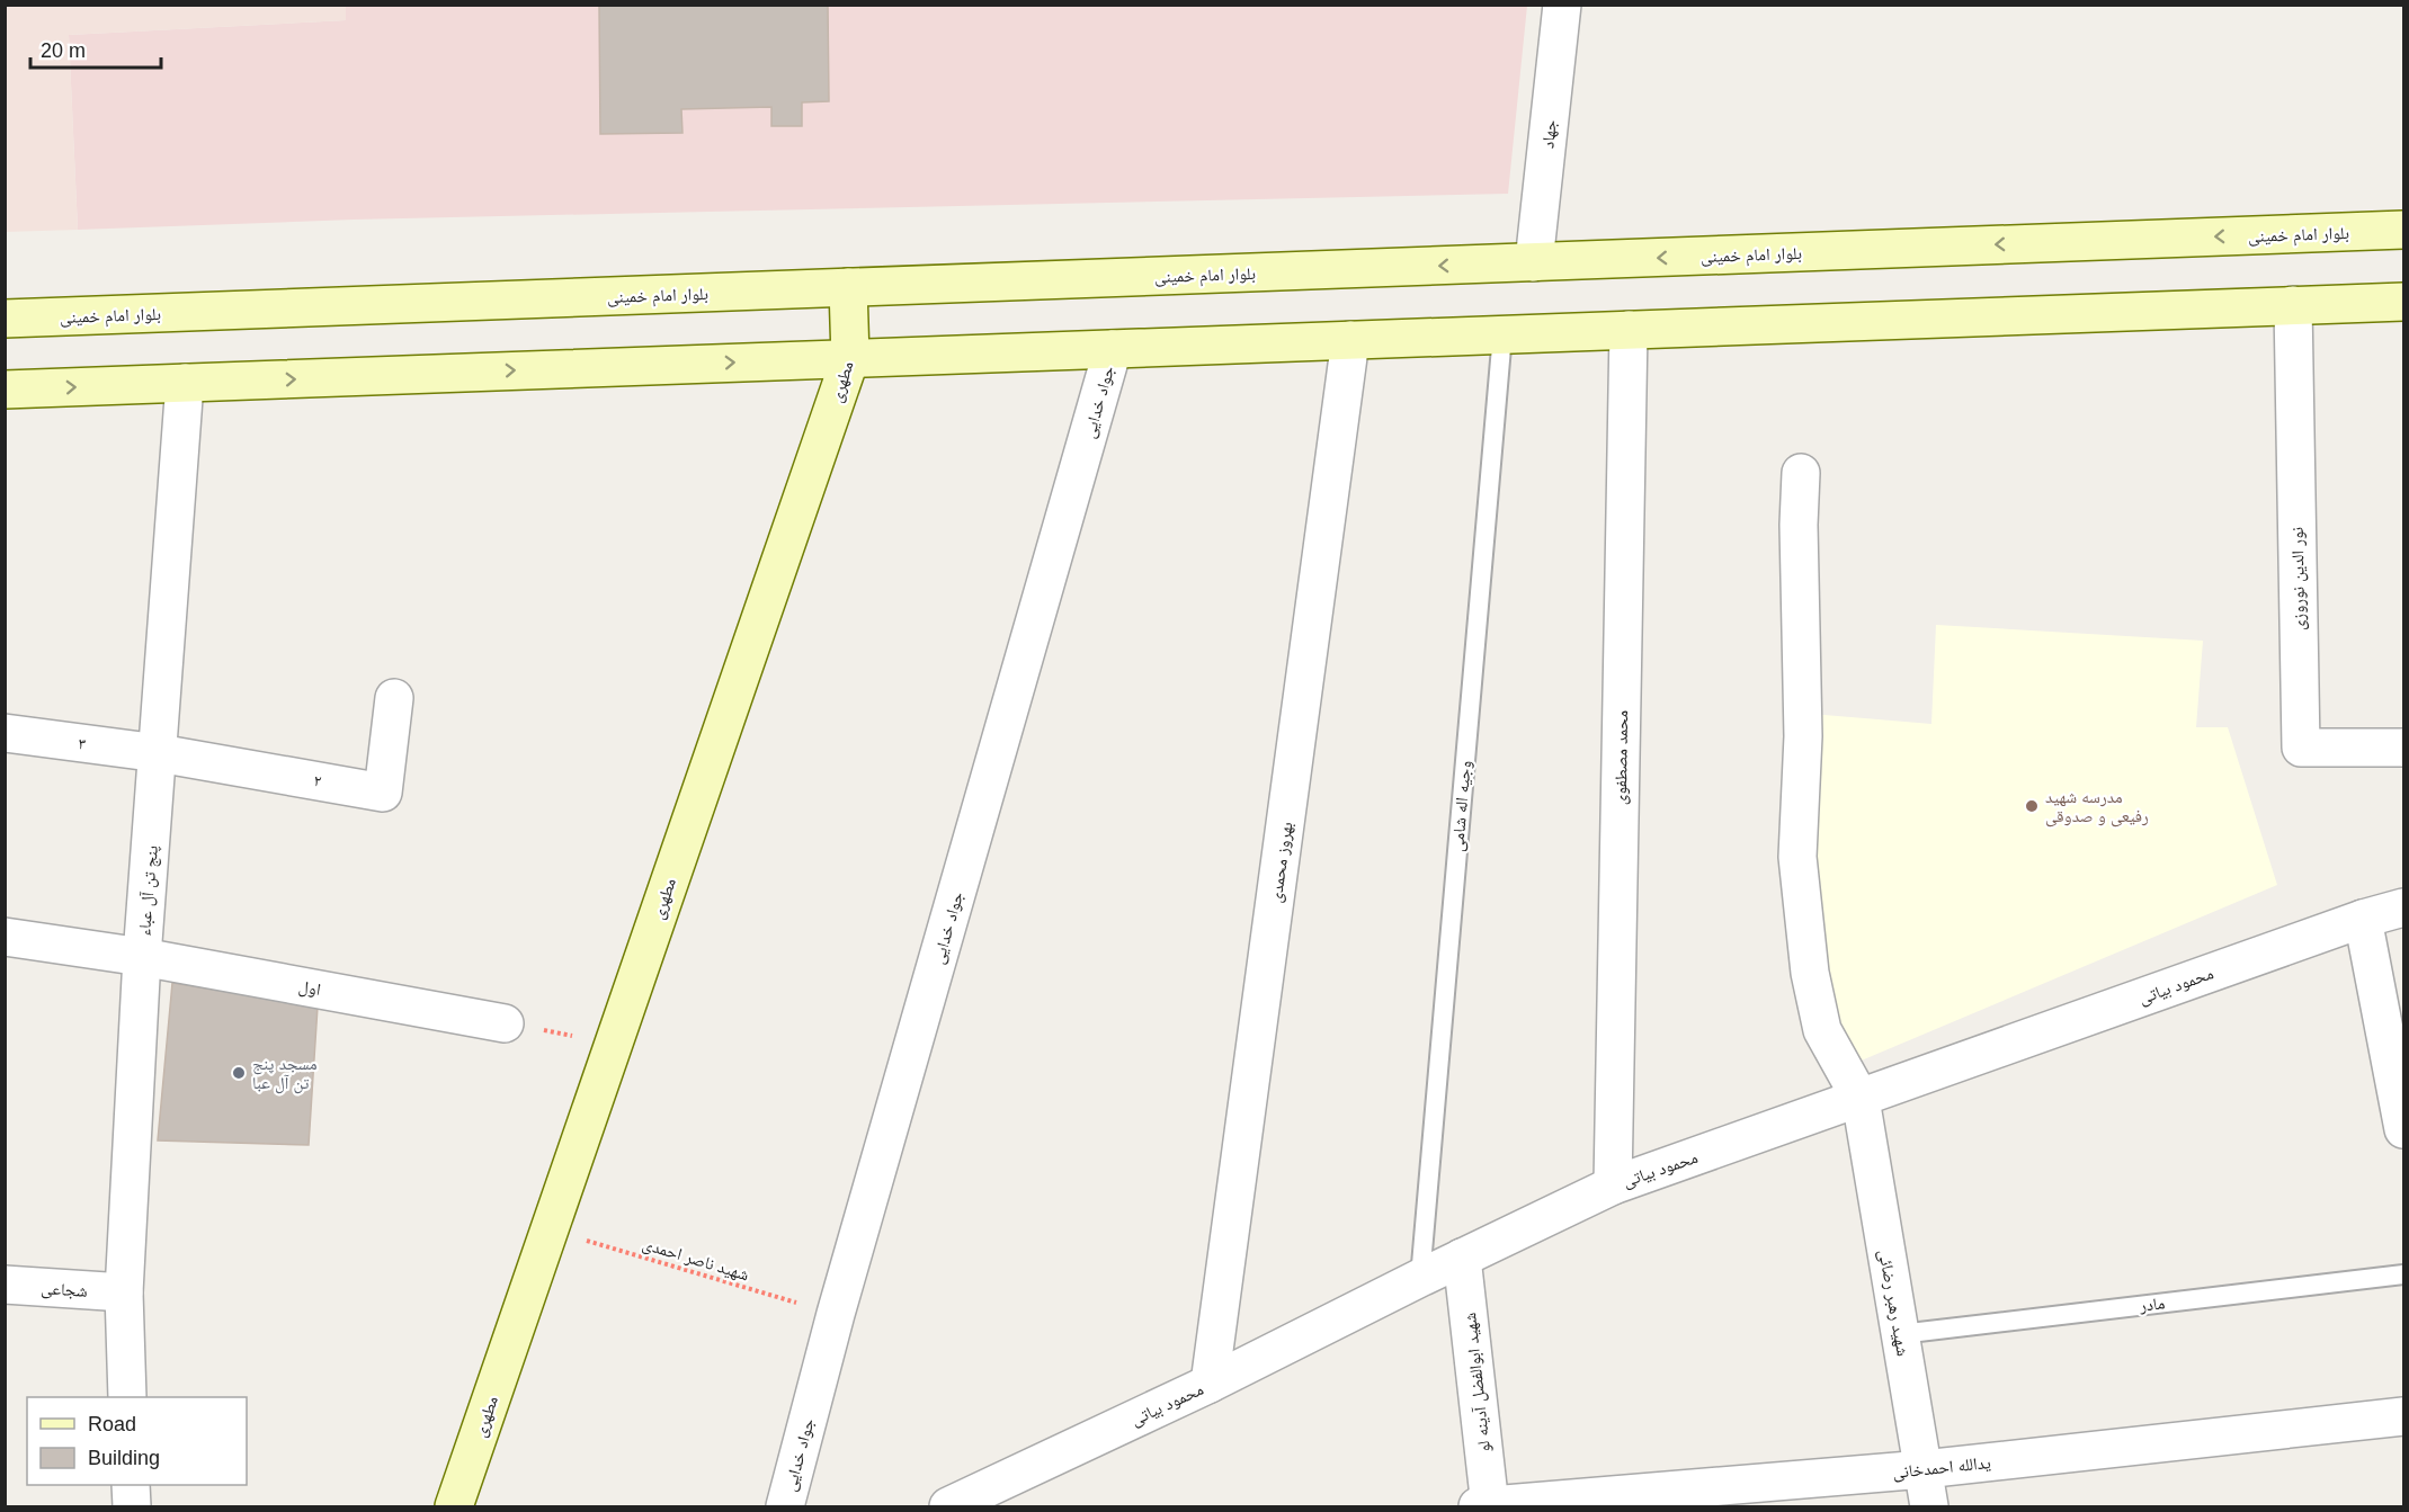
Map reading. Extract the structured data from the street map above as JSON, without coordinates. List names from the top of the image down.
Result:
{
  "streets": {
    "main road": ["بلوار امام خمینی", "مطهری"],
    "street": [
      "جهاد",
      "جواد خدایی",
      "نور الدین نوروزی",
      "۳",
      "محمد مصطفوی",
      "۲",
      "بهروز محمدی",
      "پنج تن آل عباء",
      "محمود بیاتی",
      "اول",
      "شجاعی",
      "شهید رهبر رضائی",
      "شهید ابوالفضل آدینه لو",
      "یدالله احمدخانی"
    ],
    "lane": ["وجیه اله شامی", "مادر"],
    "path": ["شهید ناصر احمدی"]
  },
  "crossings": [
    ["جهاد", "بلوار امام خمینی"],
    ["بلوار امام خمینی", "مطهری"],
    ["مطهری", "شهید ناصر احمدی"],
    ["جواد خدایی", "شهید ناصر احمدی"],
    ["۳", "۲"],
    ["۳", "پنج تن آل عباء"],
    ["محمد مصطفوی", "محمود بیاتی"],
    ["۲", "پنج تن آل عباء"],
    ["وجیه اله شامی", "محمود بیاتی"],
    ["بهروز محمدی", "محمود بیاتی"],
    ["پنج تن آل عباء", "اول"],
    ["پنج تن آل عباء", "شجاعی"],
    ["محمود بیاتی", "شهید رهبر رضائی"],
    ["محمود بیاتی", "شهید ابوالفضل آدینه لو"],
    ["شهید رهبر رضائی", "مادر"],
    ["شهید رهبر رضائی", "یدالله احمدخانی"],
    ["شهید ابوالفضل آدینه لو", "یدالله احمدخانی"]
  ],
  "places": ["مدرسه شهید رفیعی و صدوقی", "مسجد پنج تن آل عبا"],
  "legend": ["Road", "Building"],
  "scale_bar": "20 m"
}
